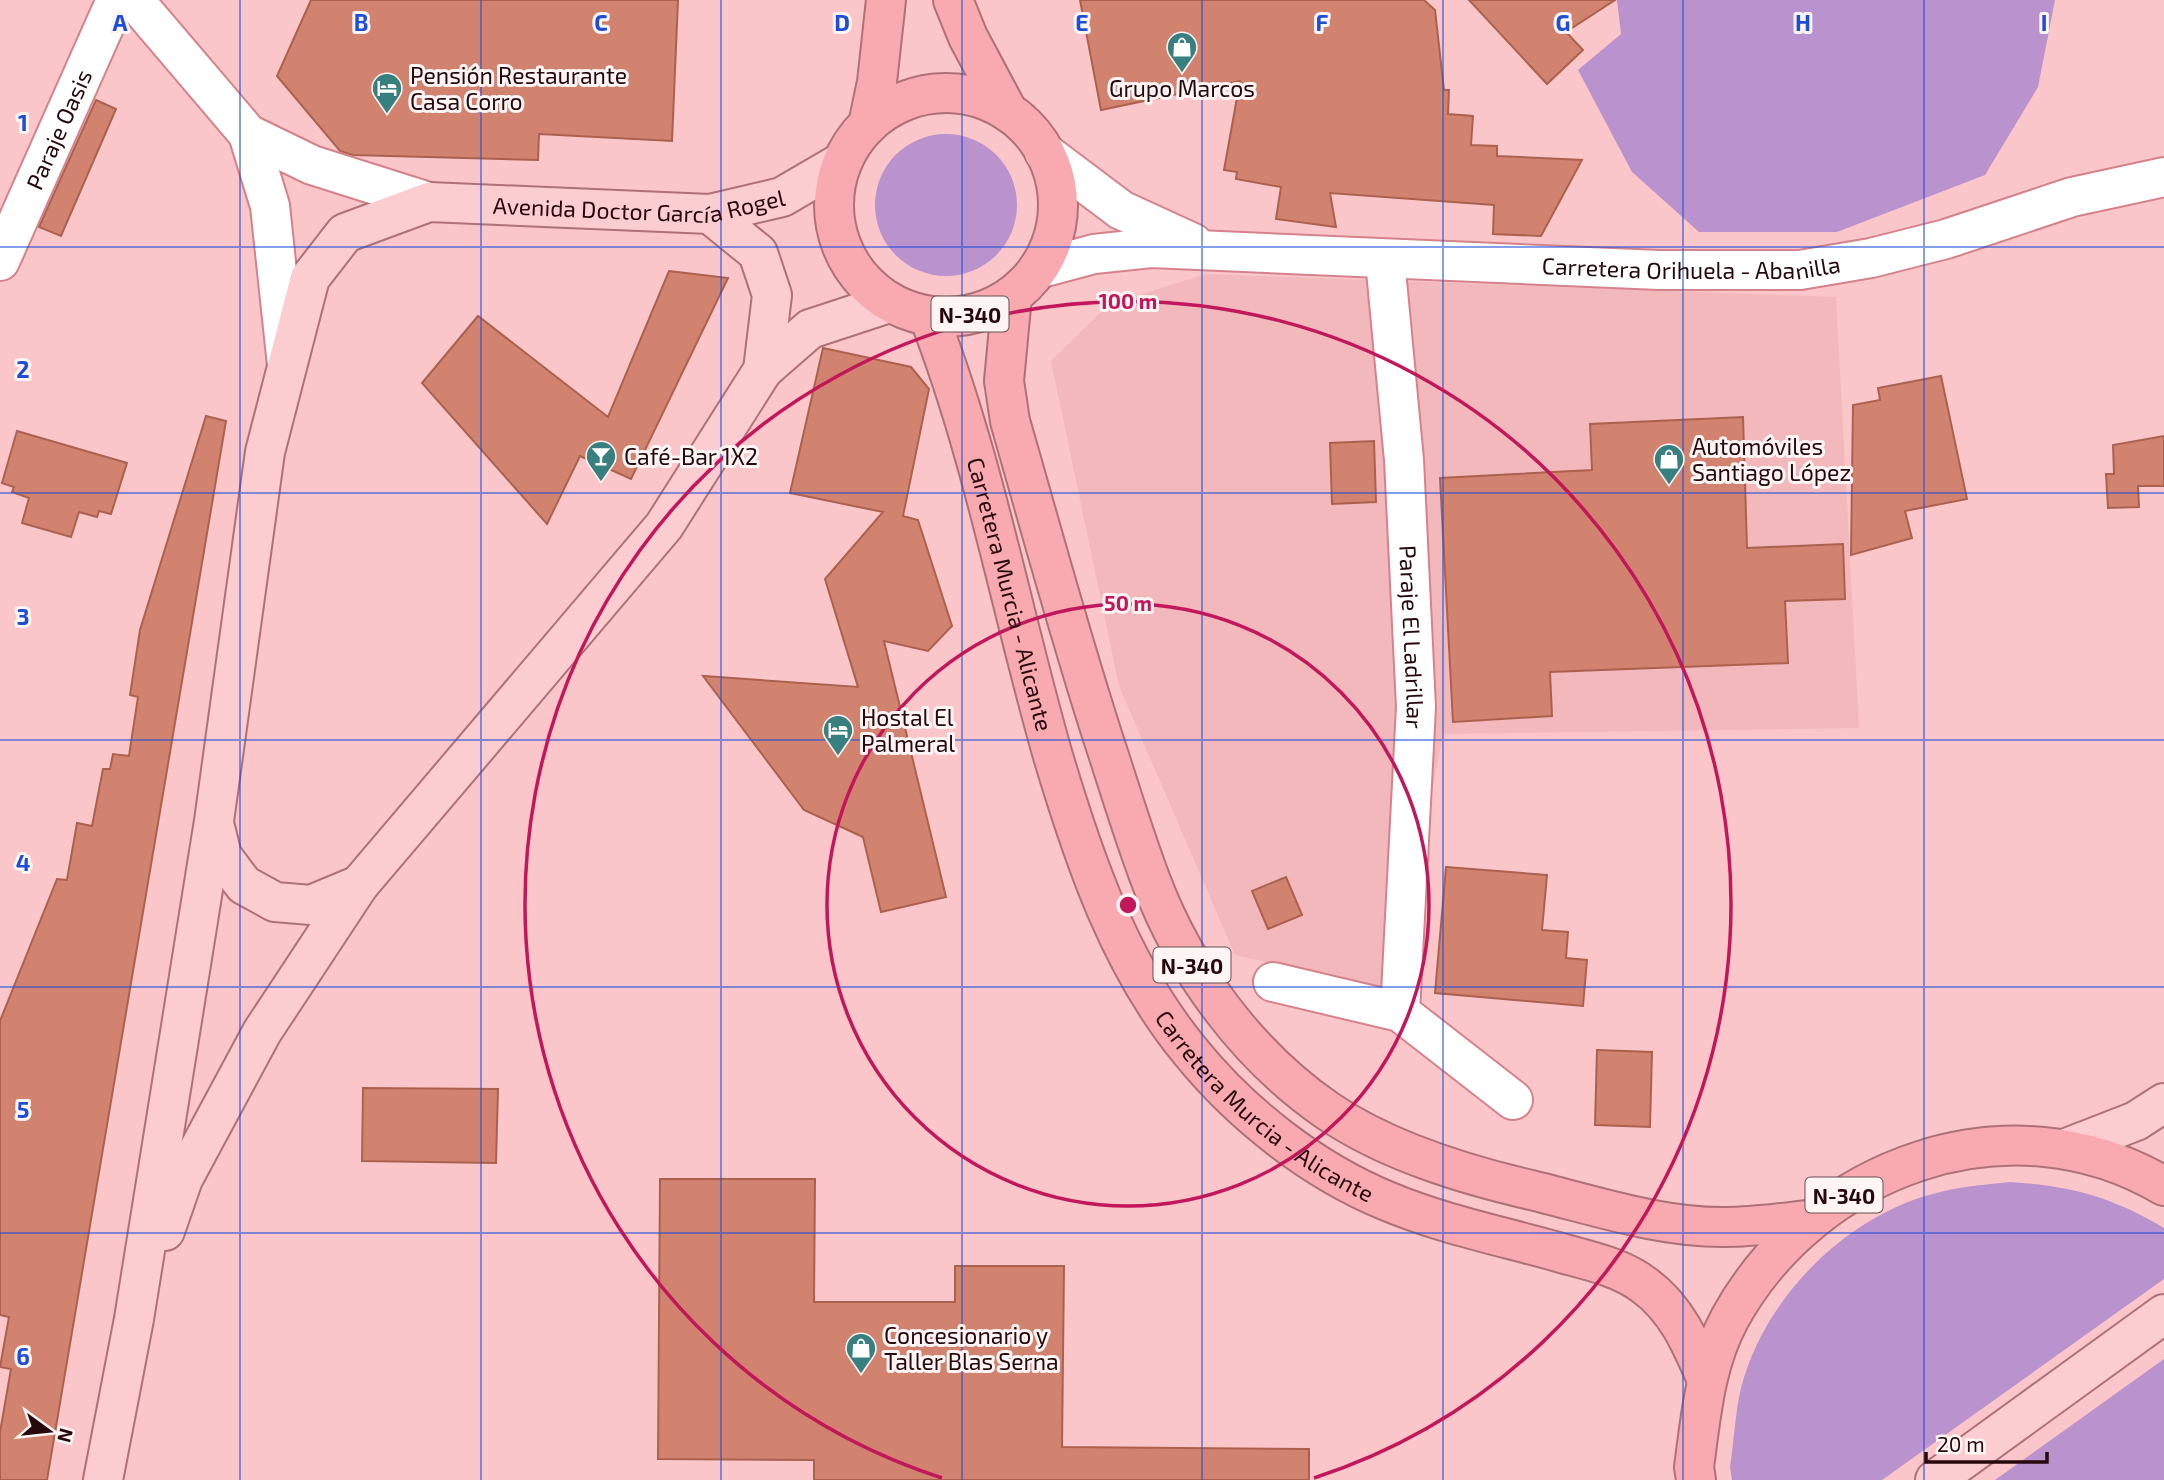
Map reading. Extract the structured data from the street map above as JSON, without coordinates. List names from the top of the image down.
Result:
{
  "streets": {
    "highway": ["N-340", "Carretera Murcia - Alicante"],
    "main road": ["Avenida Doctor García Rogel"],
    "street": ["Paraje Oasis", "Carretera Orihuela - Abanilla", "Paraje El Ladrillar"]
  },
  "crossings": [
    ["Avenida Doctor García Rogel", "Carretera Orihuela - Abanilla"],
    ["Avenida Doctor García Rogel", "N-340"],
    ["Avenida Doctor García Rogel", "Carretera Murcia - Alicante"],
    ["Carretera Orihuela - Abanilla", "N-340"],
    ["Carretera Orihuela - Abanilla", "Carretera Murcia - Alicante"],
    ["Carretera Orihuela - Abanilla", "Paraje El Ladrillar"],
    ["N-340", "Carretera Murcia - Alicante"]
  ],
  "places": {
    "shop": ["Grupo Marcos", "Automóviles Santiago López", "Concesionario y Taller Blas Serna"],
    "hotel": ["Pensión Restaurante Casa Corro", "Hostal El Palmeral"],
    "bar": ["Café-Bar 1X2"]
  },
  "scale_bar": "20 m",
  "north": "right",
  "grid": {
    "columns": [
      "A",
      "B",
      "C",
      "D",
      "E",
      "F",
      "G",
      "H",
      "I"
    ],
    "rows": [
      "1",
      "2",
      "3",
      "4",
      "5",
      "6"
    ]
  },
  "rings": ["100 m", "50 m"]
}
